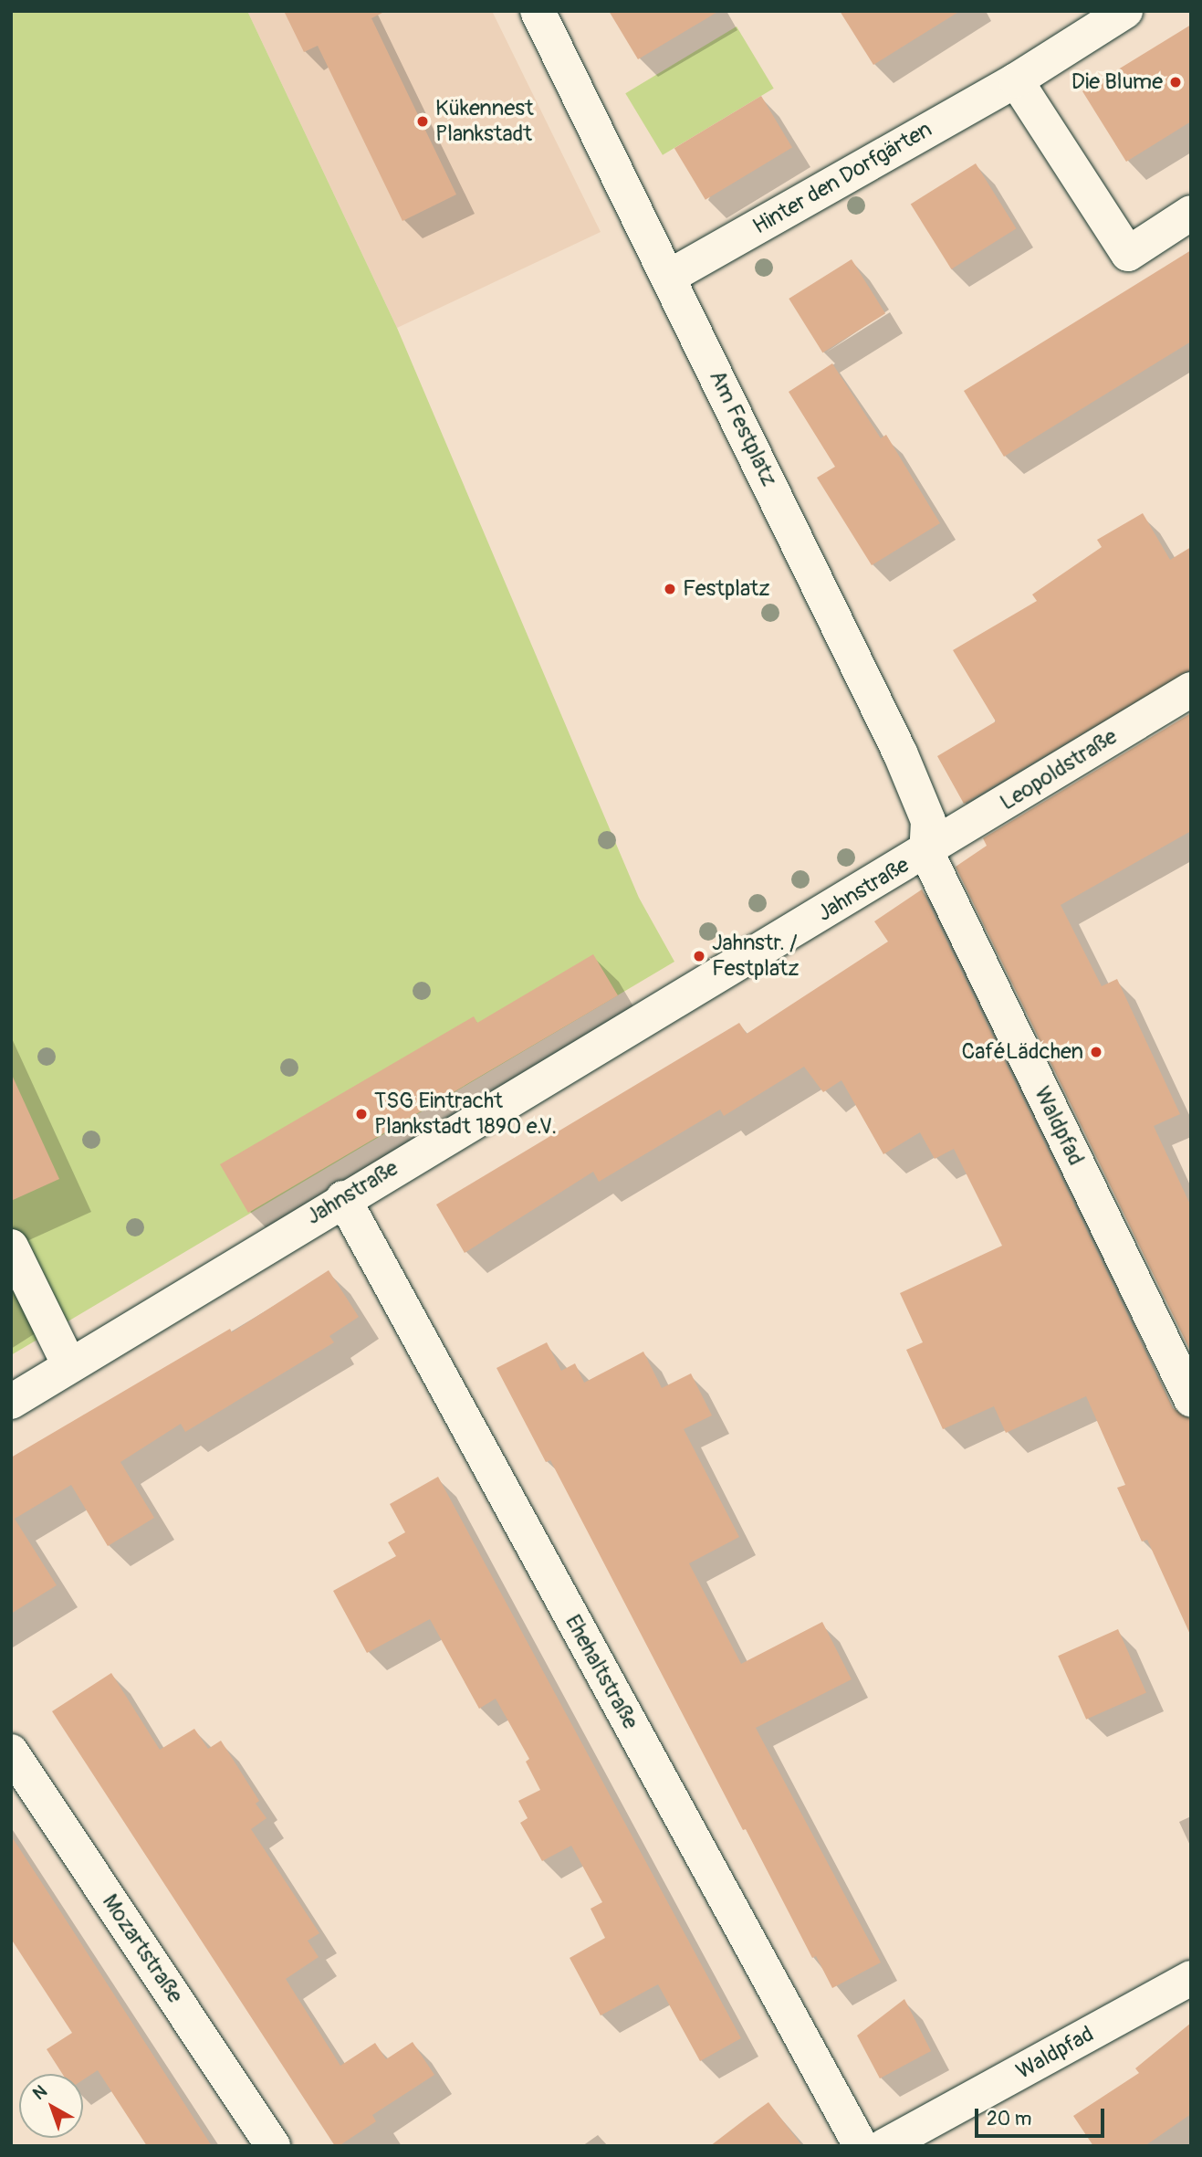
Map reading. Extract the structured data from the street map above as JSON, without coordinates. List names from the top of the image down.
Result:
{
  "streets": {
    "street": [
      "Hinter den Dorfgärten",
      "Am Festplatz",
      "Leopoldstraße",
      "Jahnstraße",
      "Waldpfad",
      "Ehehaltstraße",
      "Mozartstraße"
    ]
  },
  "crossings": [
    ["Hinter den Dorfgärten", "Am Festplatz"],
    ["Am Festplatz", "Leopoldstraße"],
    ["Am Festplatz", "Jahnstraße"],
    ["Am Festplatz", "Waldpfad"],
    ["Leopoldstraße", "Jahnstraße"],
    ["Leopoldstraße", "Waldpfad"],
    ["Jahnstraße", "Waldpfad"],
    ["Jahnstraße", "Ehehaltstraße"]
  ],
  "places": [
    "Die Blume",
    "Kükennest Plankstadt",
    "Festplatz",
    "Jahnstr. / Festplatz",
    "CaféLädchen",
    "TSG Eintracht Plankstadt 1890 e.V."
  ],
  "scale_bar": "20 m",
  "north": "top left"
}
